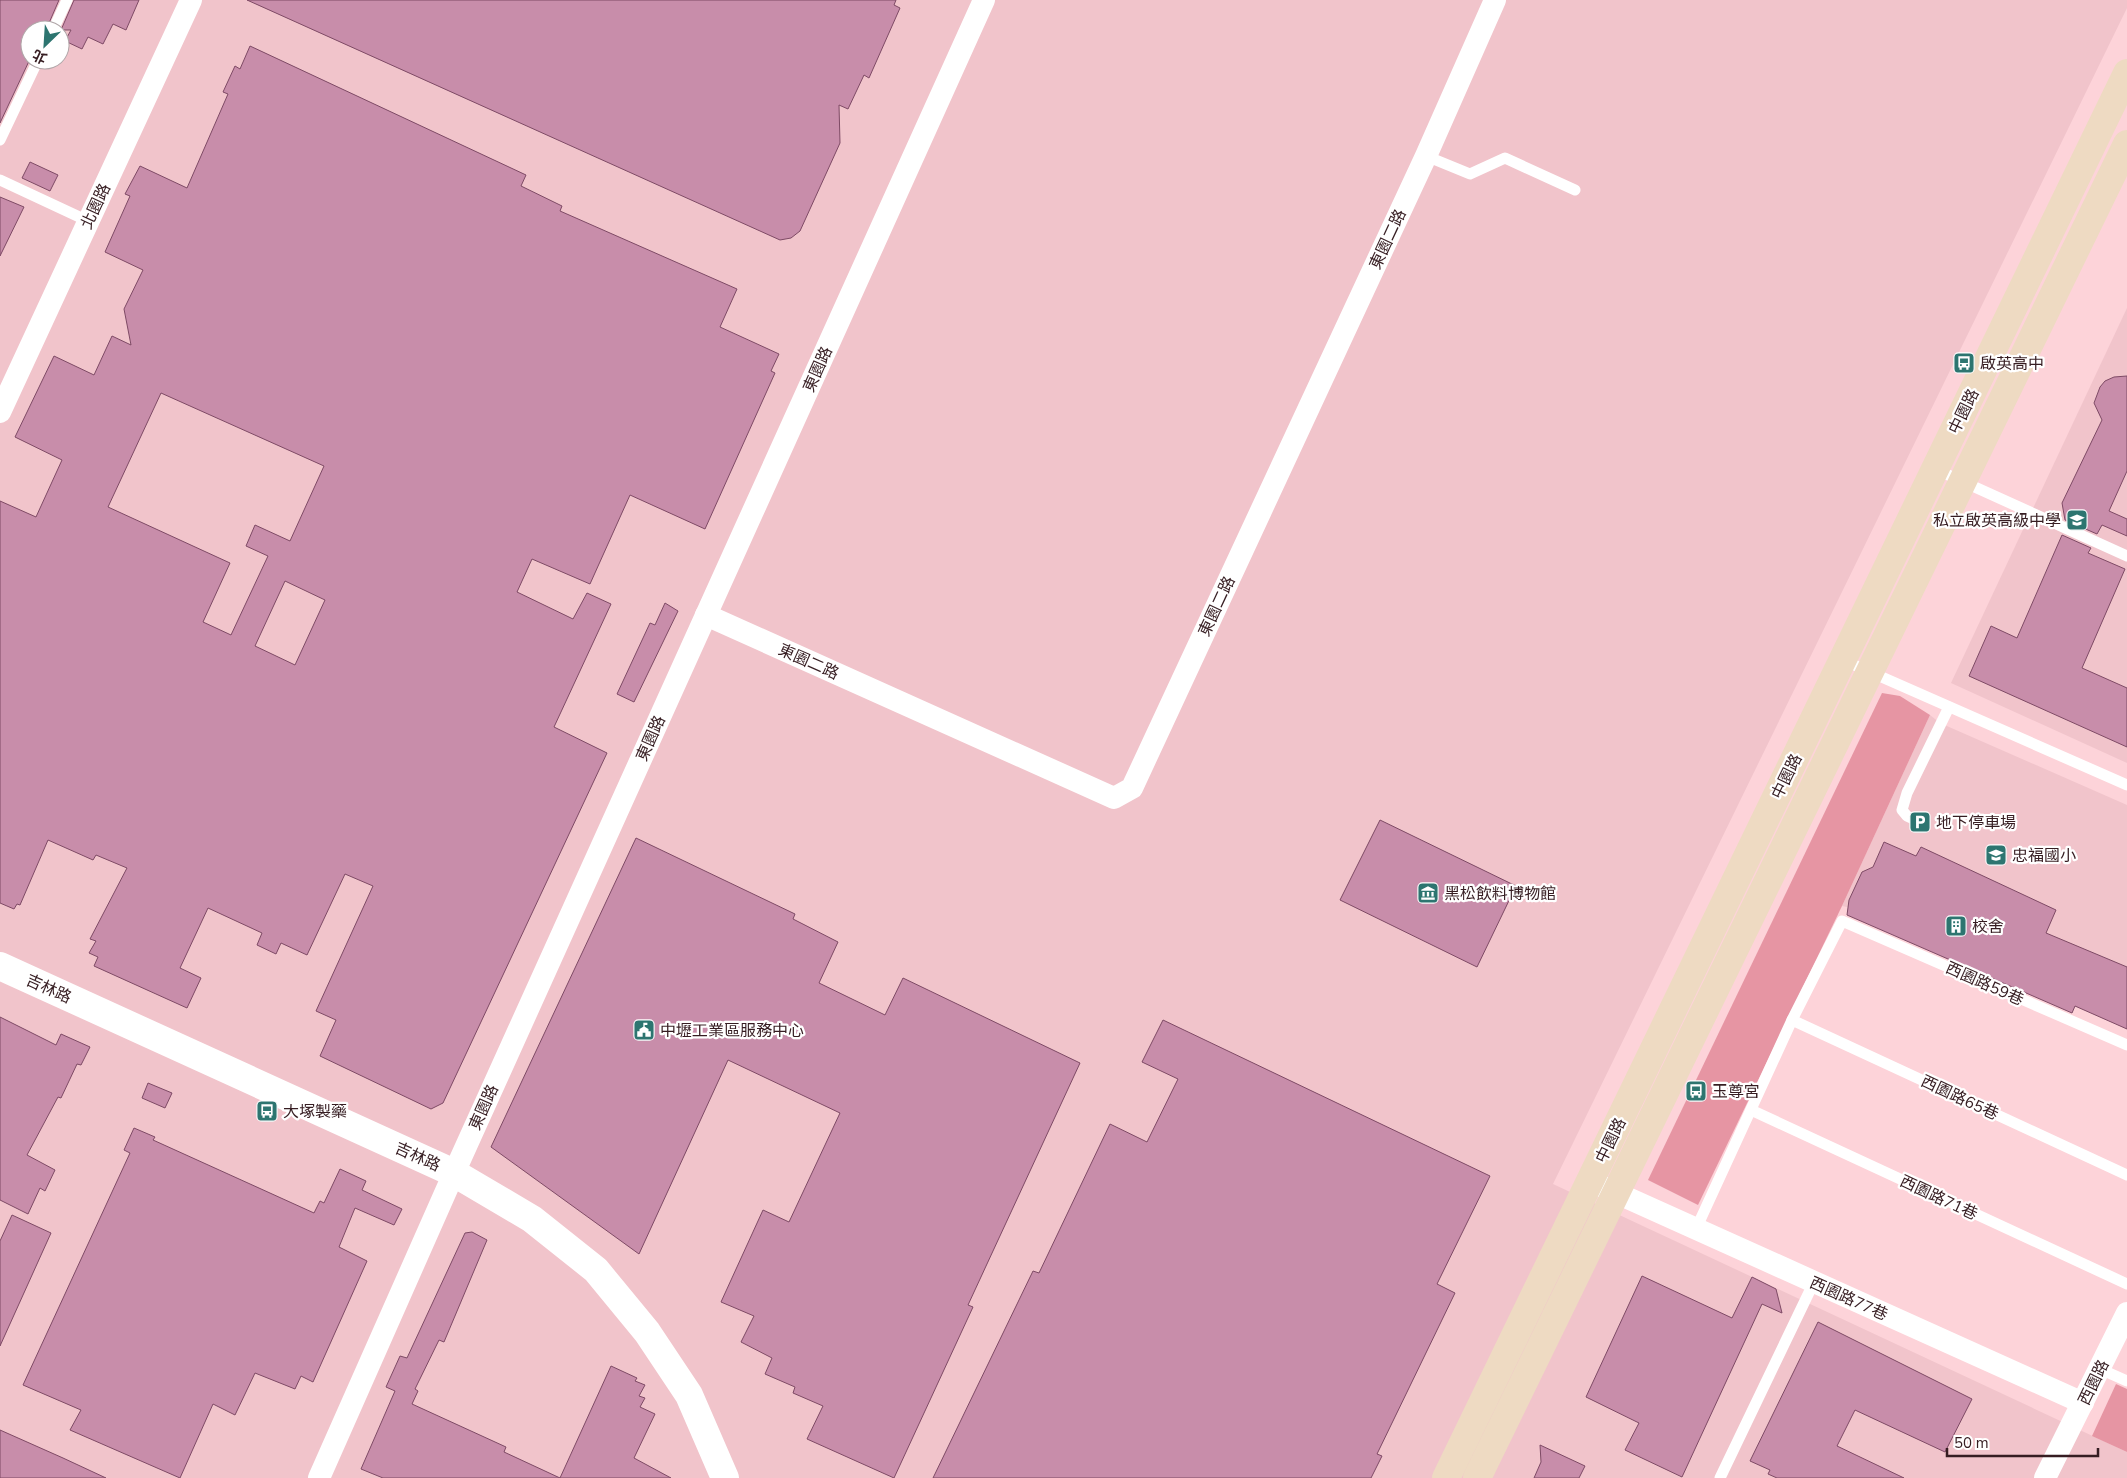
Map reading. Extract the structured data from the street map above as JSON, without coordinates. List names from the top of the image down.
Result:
{
  "streets": {
    "main road": ["中園路"],
    "street": [
      "北園路",
      "東園二路",
      "東園路",
      "吉林路",
      "西園路77巷",
      "西園路"
    ],
    "lane": ["西園路59巷", "西園路65巷", "西園路71巷"]
  },
  "crossings": [
    ["東園二路", "東園路"],
    ["東園路", "吉林路"],
    ["中園路", "西園路77巷"],
    ["西園路59巷", "西園路65巷"],
    ["西園路77巷", "西園路"]
  ],
  "places": {
    "bus stop": ["啟英高中", "玉尊宮", "大塚製藥"],
    "school or university": ["私立啟英高級中學", "忠福國小"],
    "parking": ["地下停車場"],
    "museum": ["黑松飲料博物館"],
    "building": ["校舍"],
    "public building": ["中壢工業區服務中心"]
  },
  "scale_bar": "50 m",
  "north": "bottom left"
}
